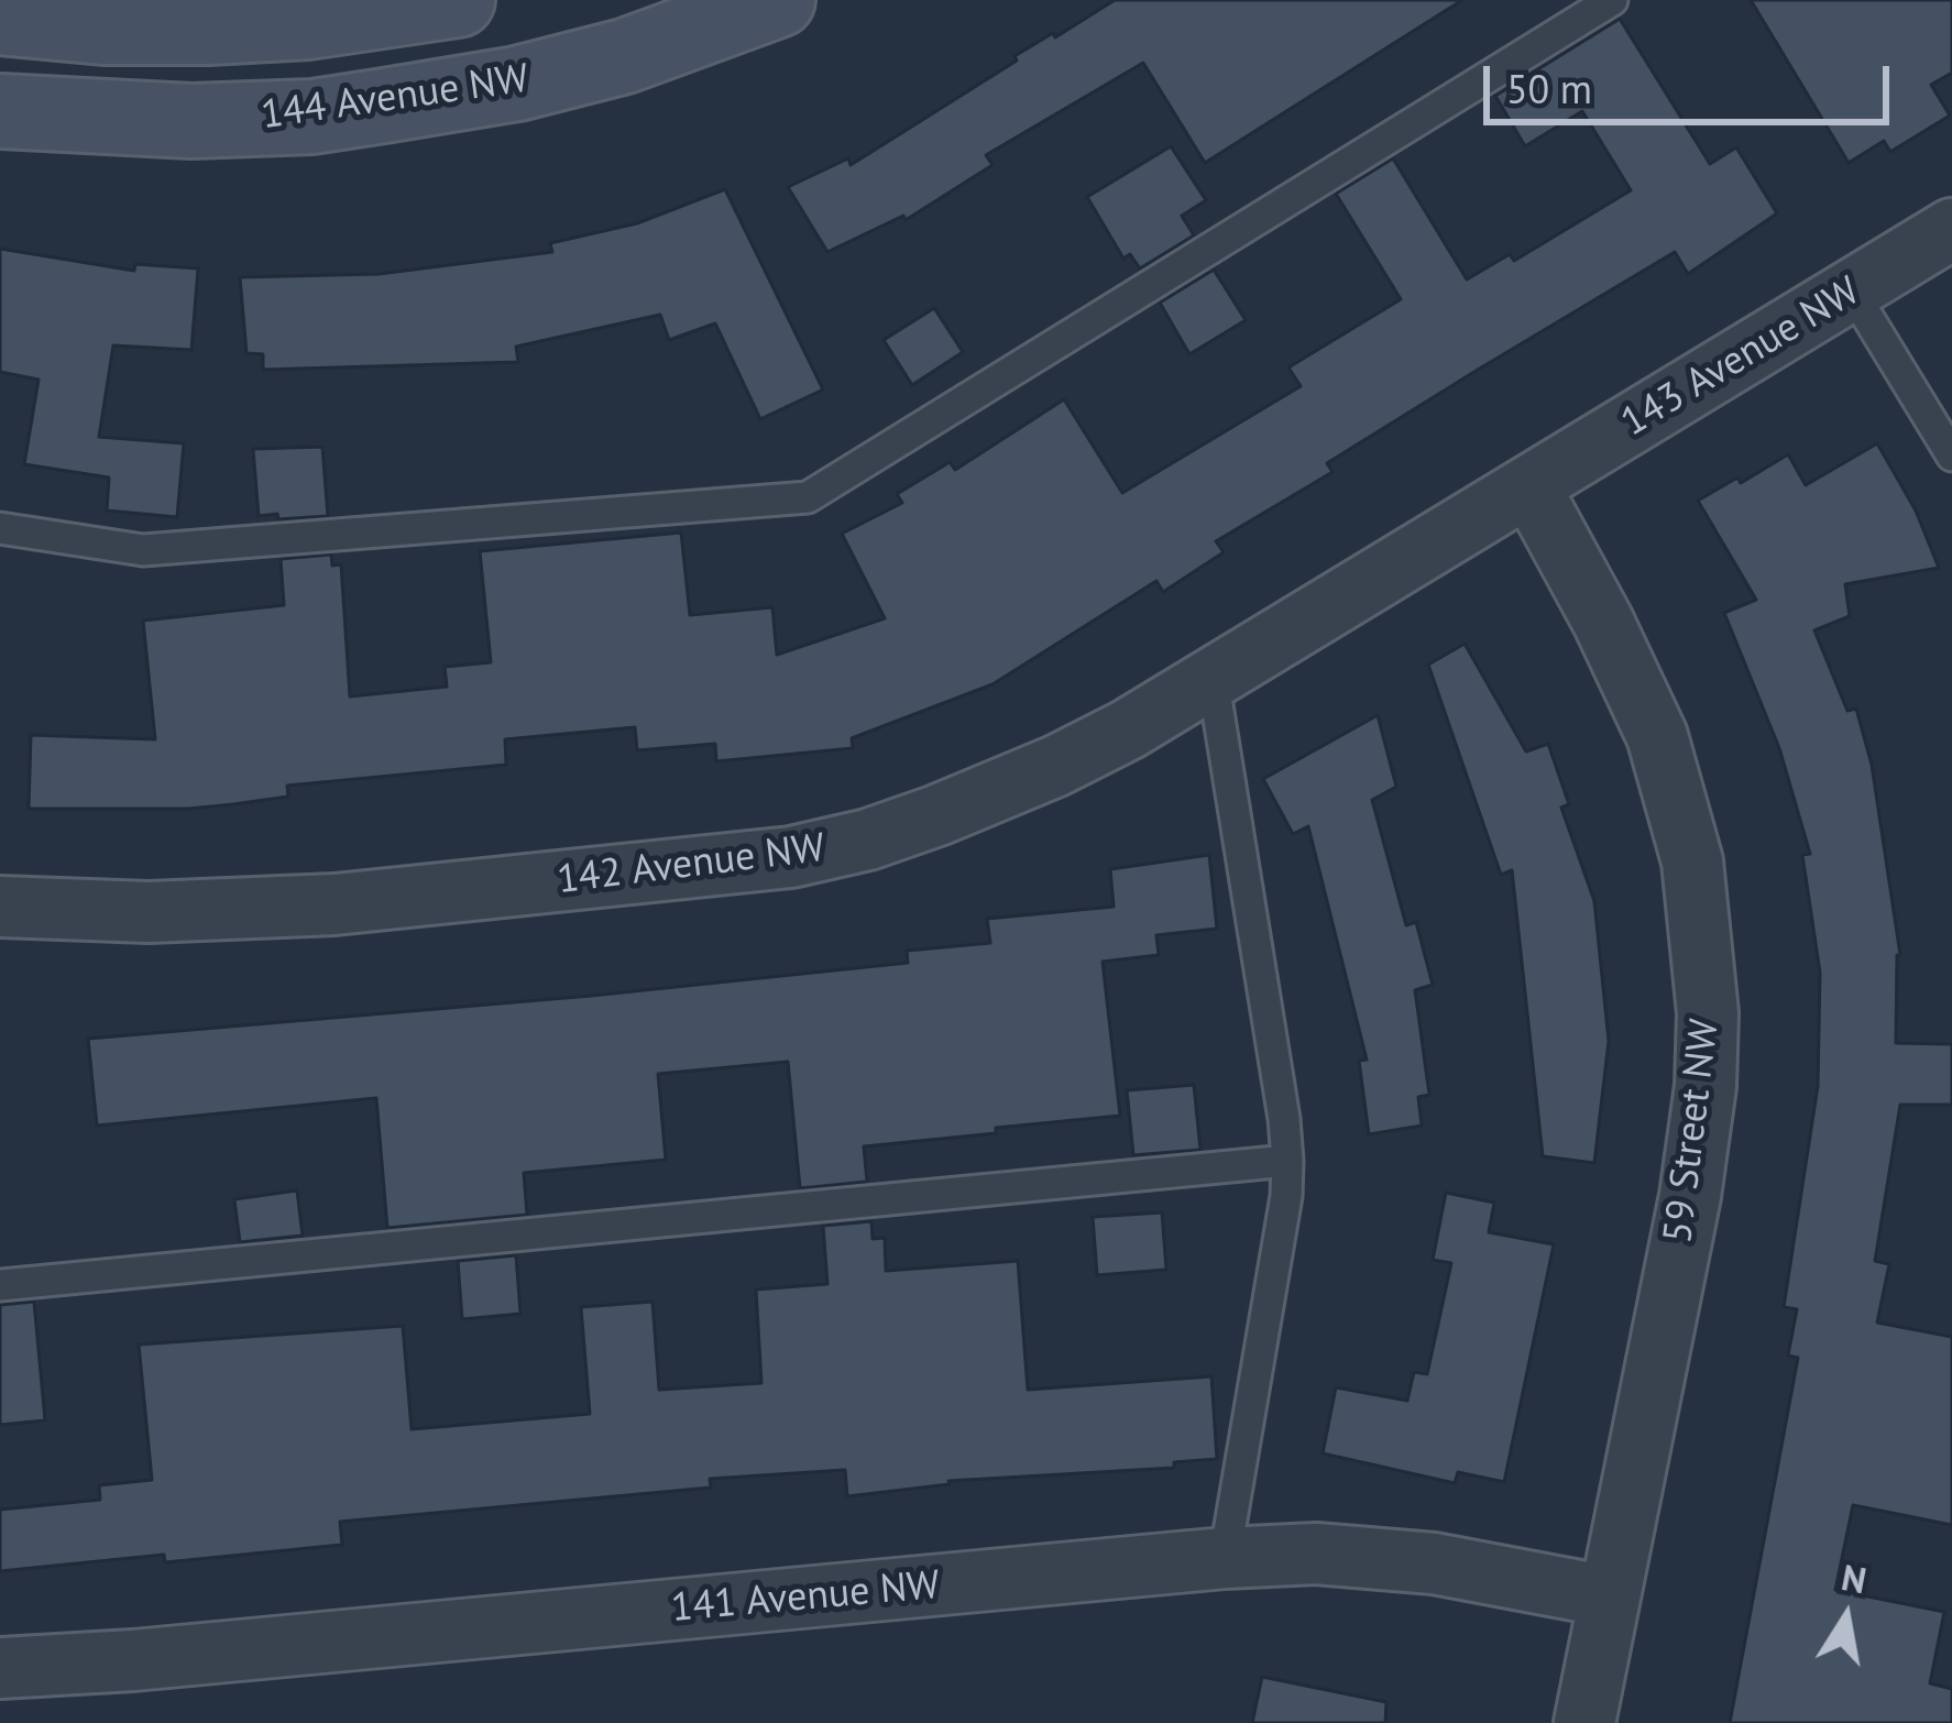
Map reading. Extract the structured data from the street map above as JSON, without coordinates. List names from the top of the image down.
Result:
{
  "streets": {
    "street": [
      "144 Avenue NW",
      "143 Avenue NW",
      "142 Avenue NW",
      "59 Street NW",
      "141 Avenue NW"
    ]
  },
  "crossings": [
    ["143 Avenue NW", "142 Avenue NW"],
    ["143 Avenue NW", "59 Street NW"],
    ["142 Avenue NW", "59 Street NW"],
    ["59 Street NW", "141 Avenue NW"]
  ],
  "scale_bar": "50 m",
  "north": "top"
}
